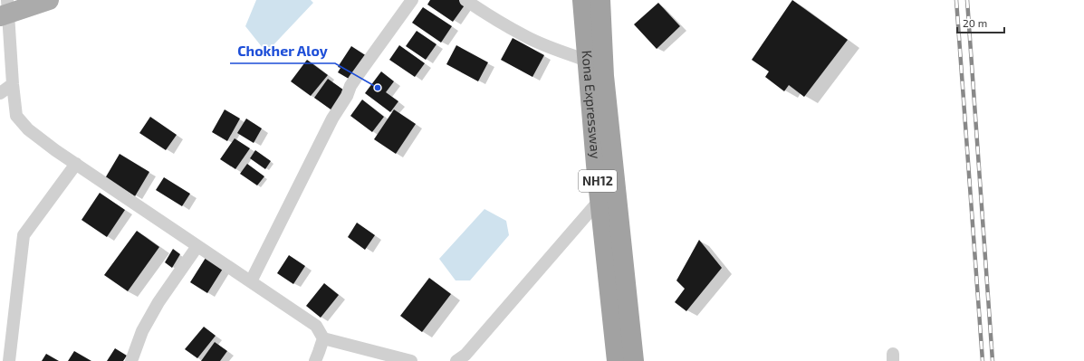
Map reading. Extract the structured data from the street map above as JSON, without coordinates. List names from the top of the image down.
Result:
{
  "streets": {
    "highway": ["Kona Expressway", "NH12"]
  },
  "places": ["Chokher Aloy"],
  "scale_bar": "20 m"
}
